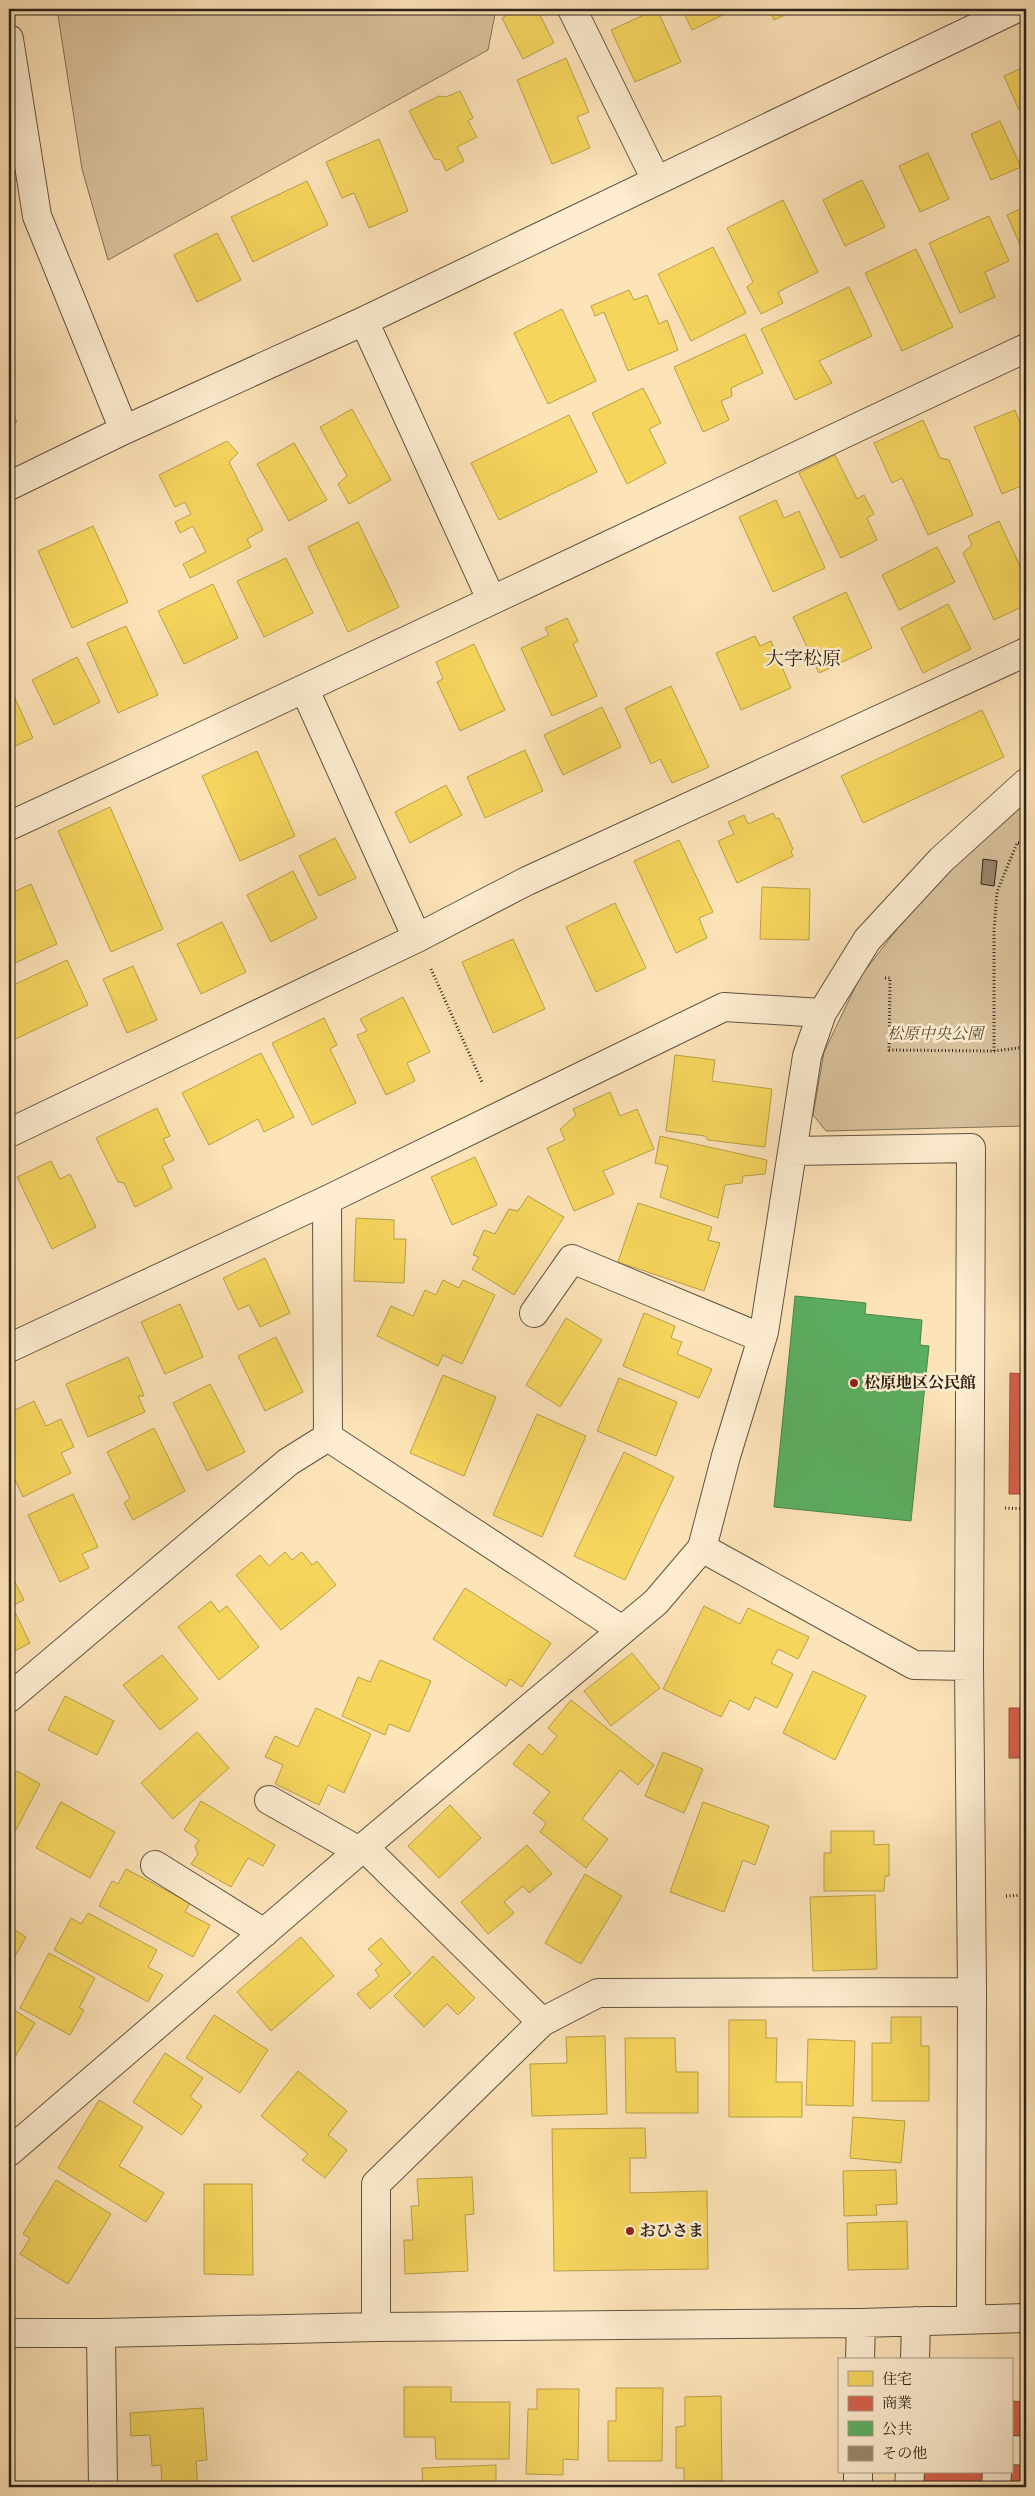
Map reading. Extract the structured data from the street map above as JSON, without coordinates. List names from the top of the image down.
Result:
{
  "districts": ["大字松原"],
  "parks": ["松原中央公園"],
  "places": ["松原地区公民館", "おひさま"],
  "legend": [
    "住宅",
    "商業",
    "公共",
    "その他"
  ]
}
